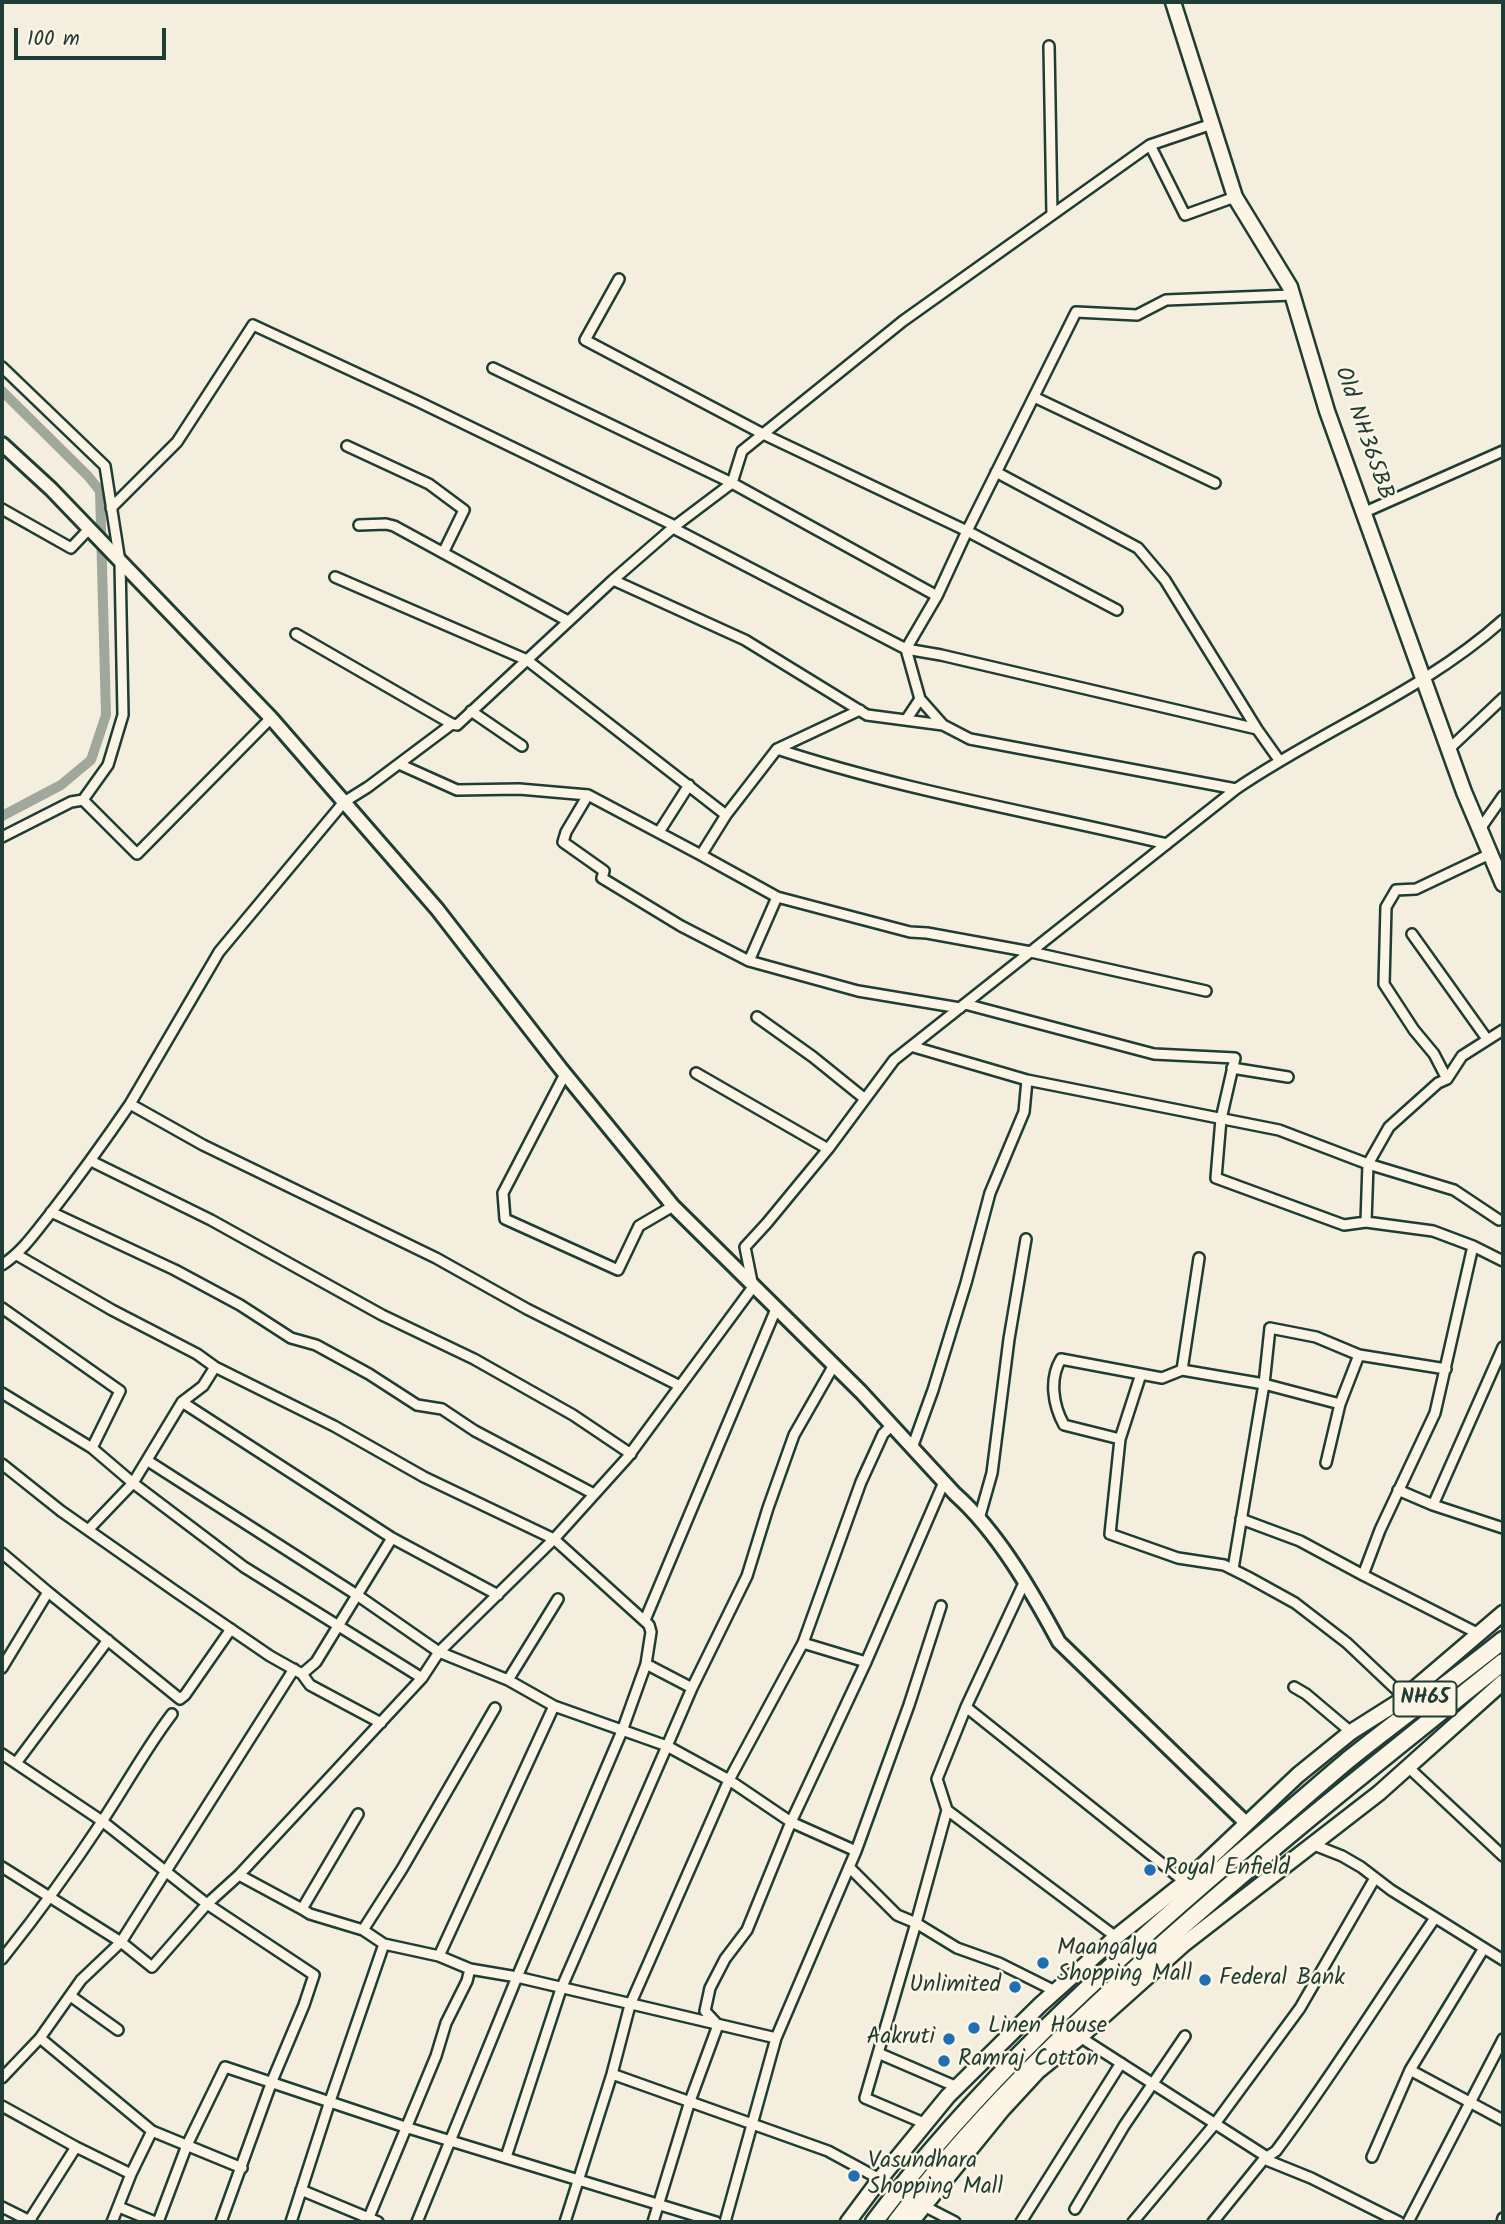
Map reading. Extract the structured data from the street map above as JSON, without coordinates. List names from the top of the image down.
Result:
{
  "streets": {
    "highway": ["NH65"],
    "main road": ["Old NH365BB"]
  },
  "places": [
    "Royal Enfield",
    "Maangalya Shopping Mall",
    "Federal Bank",
    "Unlimited",
    "Linen House",
    "Aakruti",
    "Ramraj Cotton",
    "Vasundhara Shopping Mall"
  ],
  "scale_bar": "100 m"
}
